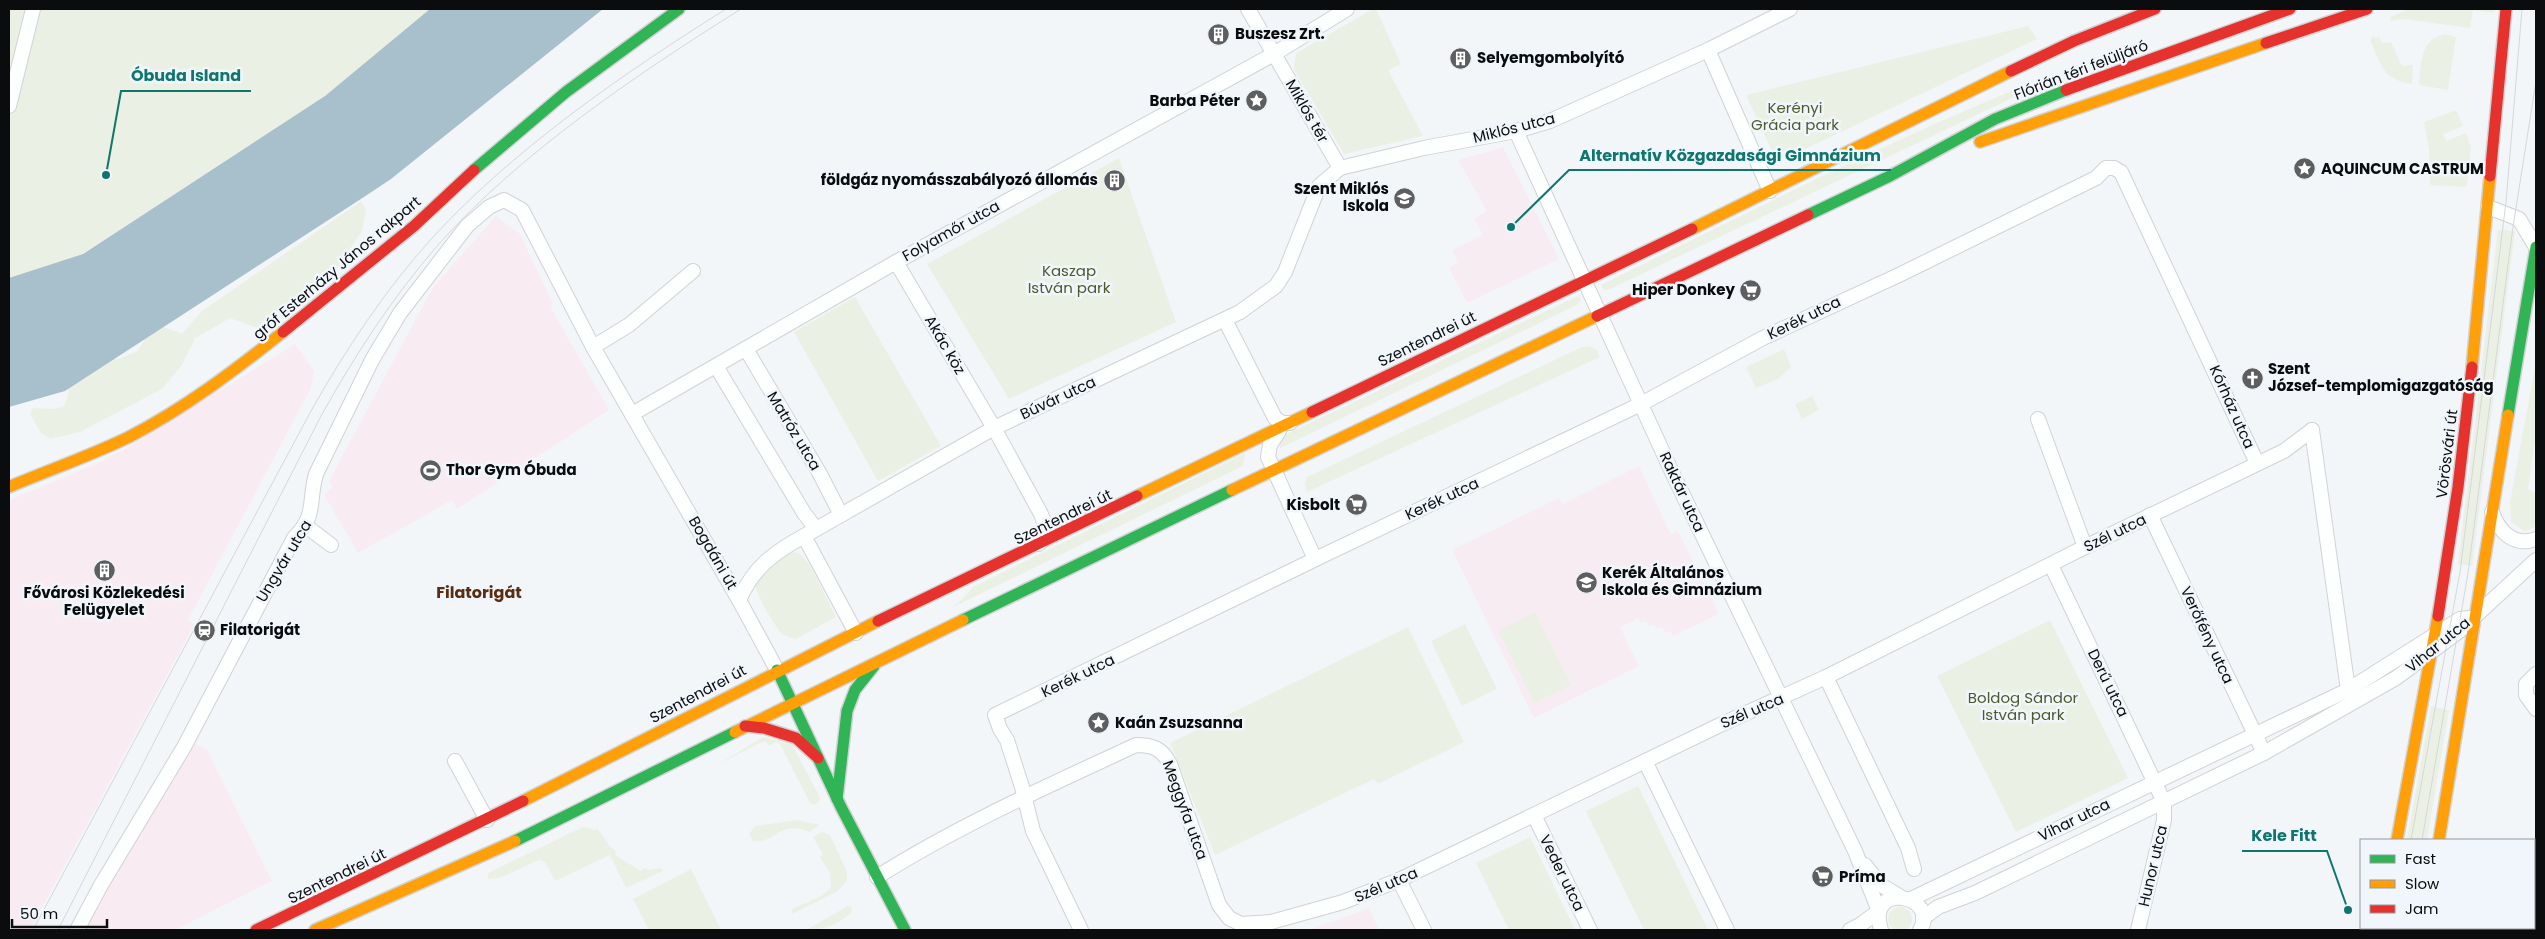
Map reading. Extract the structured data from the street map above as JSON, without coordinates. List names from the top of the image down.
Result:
{
  "streets": {
    "main road": [
      "Flórián téri felüljáró",
      "gróf Esterházy János rakpart",
      "Szentendrei út",
      "Vörösvári út",
      "Bogdáni út"
    ],
    "street": [
      "Miklós tér",
      "Miklós utca",
      "Folyamőr utca",
      "Kerék utca",
      "Akác köz",
      "Búvár utca",
      "Kórház utca",
      "Matróz utca",
      "Raktár utca",
      "Szél utca",
      "Ungvár utca",
      "Verőfény utca",
      "Vihar utca",
      "Derű utca",
      "Meggyfa utca",
      "Hunor utca",
      "Veder utca"
    ]
  },
  "crossings": [
    ["Miklós tér", "Miklós utca"],
    ["Miklós tér", "Folyamőr utca"],
    ["Miklós tér", "Búvár utca"],
    ["Miklós utca", "Búvár utca"],
    ["Miklós utca", "Raktár utca"],
    ["Folyamőr utca", "Akác köz"],
    ["Folyamőr utca", "Matróz utca"],
    ["Folyamőr utca", "Bogdáni út"],
    ["Kerék utca", "Kórház utca"],
    ["Kerék utca", "Raktár utca"],
    ["Kerék utca", "Meggyfa utca"],
    ["Szentendrei út", "Akác köz"],
    ["Szentendrei út", "Raktár utca"],
    ["Szentendrei út", "Bogdáni út"],
    ["Akác köz", "Búvár utca"],
    ["Búvár utca", "Matróz utca"],
    ["Búvár utca", "Bogdáni út"],
    ["Kórház utca", "Szél utca"],
    ["Kórház utca", "Vihar utca"],
    ["Vörösvári út", "Vihar utca"],
    ["Raktár utca", "Szél utca"],
    ["Raktár utca", "Vihar utca"],
    ["Szél utca", "Verőfény utca"],
    ["Szél utca", "Derű utca"],
    ["Szél utca", "Meggyfa utca"],
    ["Szél utca", "Veder utca"],
    ["Bogdáni út", "Ungvár utca"],
    ["Verőfény utca", "Vihar utca"],
    ["Vihar utca", "Derű utca"],
    ["Vihar utca", "Hunor utca"],
    ["Derű utca", "Hunor utca"]
  ],
  "districts": ["Filatorigát"],
  "parks": ["Kerényi Grácia park", "Kaszap István park", "Boldog Sándor István park"],
  "places": {
    "building": [
      "Buszesz Zrt.",
      "Selyemgombolyító",
      "földgáz nyomásszabályozó állomás",
      "Fővárosi Közlekedési Felügyelet"
    ],
    "place": ["Barba Péter", "AQUINCUM CASTRUM", "Kaán Zsuzsanna"],
    "other": ["Óbuda Island", "Alternatív Közgazdasági Gimnázium", "Kele Fitt"],
    "school or university": ["Szent Miklós Iskola", "Kerék Általános Iskola és Gimnázium"],
    "supermarket": ["Hiper Donkey", "Kisbolt", "Príma"],
    "church": ["Szent József-templomigazgatóság"],
    "sports": ["Thor Gym Óbuda"],
    "station": ["Filatorigát"]
  },
  "legend": ["Fast", "Slow", "Jam"],
  "scale_bar": "50 m"
}
